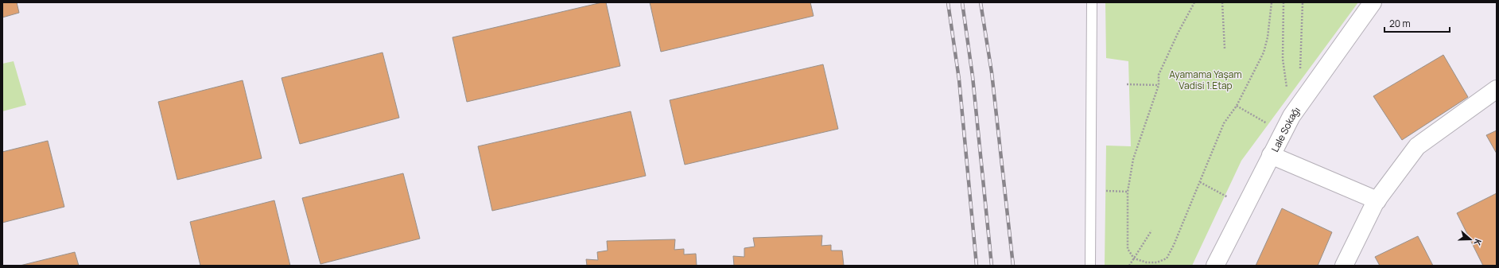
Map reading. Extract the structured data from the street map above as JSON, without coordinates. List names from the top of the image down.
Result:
{
  "streets": {
    "street": ["Lale Sokağı"]
  },
  "parks": ["Ayamama Yaşam Vadisi 1.Etap"],
  "scale_bar": "20 m",
  "north": "right"
}
